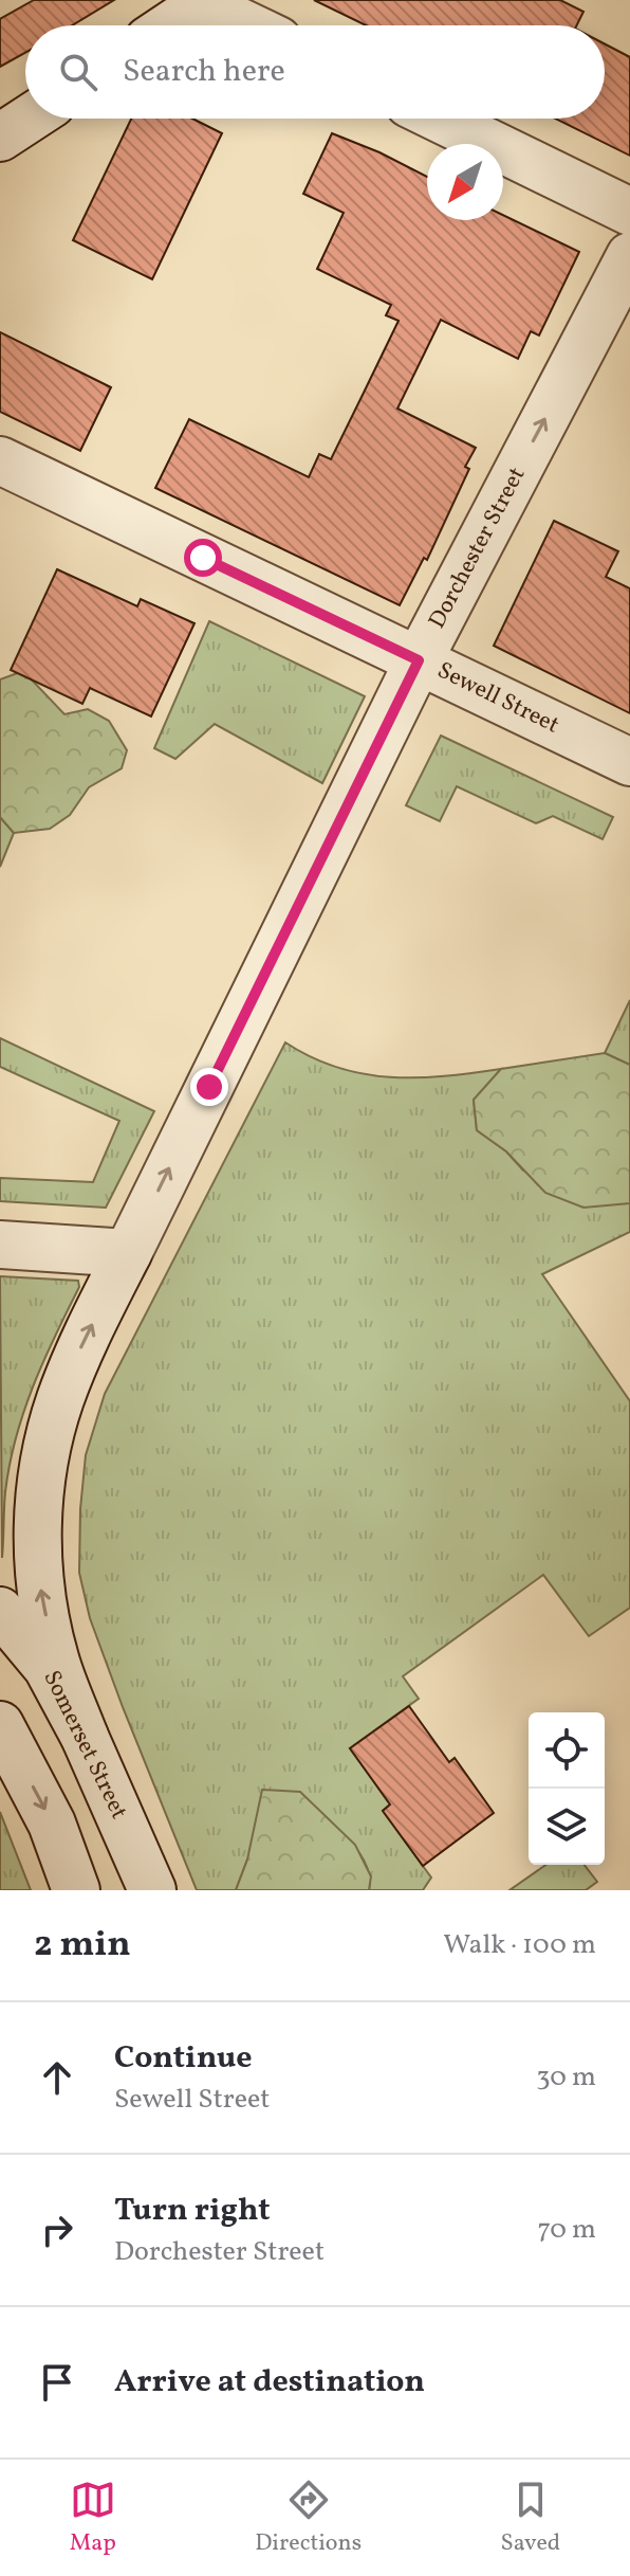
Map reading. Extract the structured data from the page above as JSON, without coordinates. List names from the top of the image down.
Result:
{
  "streets": {
    "street": ["Dorchester Street", "Sewell Street", "Somerset Street"]
  },
  "crossings": [
    ["Dorchester Street", "Sewell Street"],
    ["Dorchester Street", "Somerset Street"]
  ],
  "one_way": ["Dorchester Street"],
  "north": "bottom left",
  "page": {
    "search": "Search here",
    "heading": ["2 min", "Walk · 100 m"],
    "list": [
      ["Continue", "Sewell Street", "30 m"],
      ["Turn right", "Dorchester Street", "70 m"],
      "Arrive at destination"
    ],
    "nav": ["Map", "Directions", "Saved"]
  }
}
